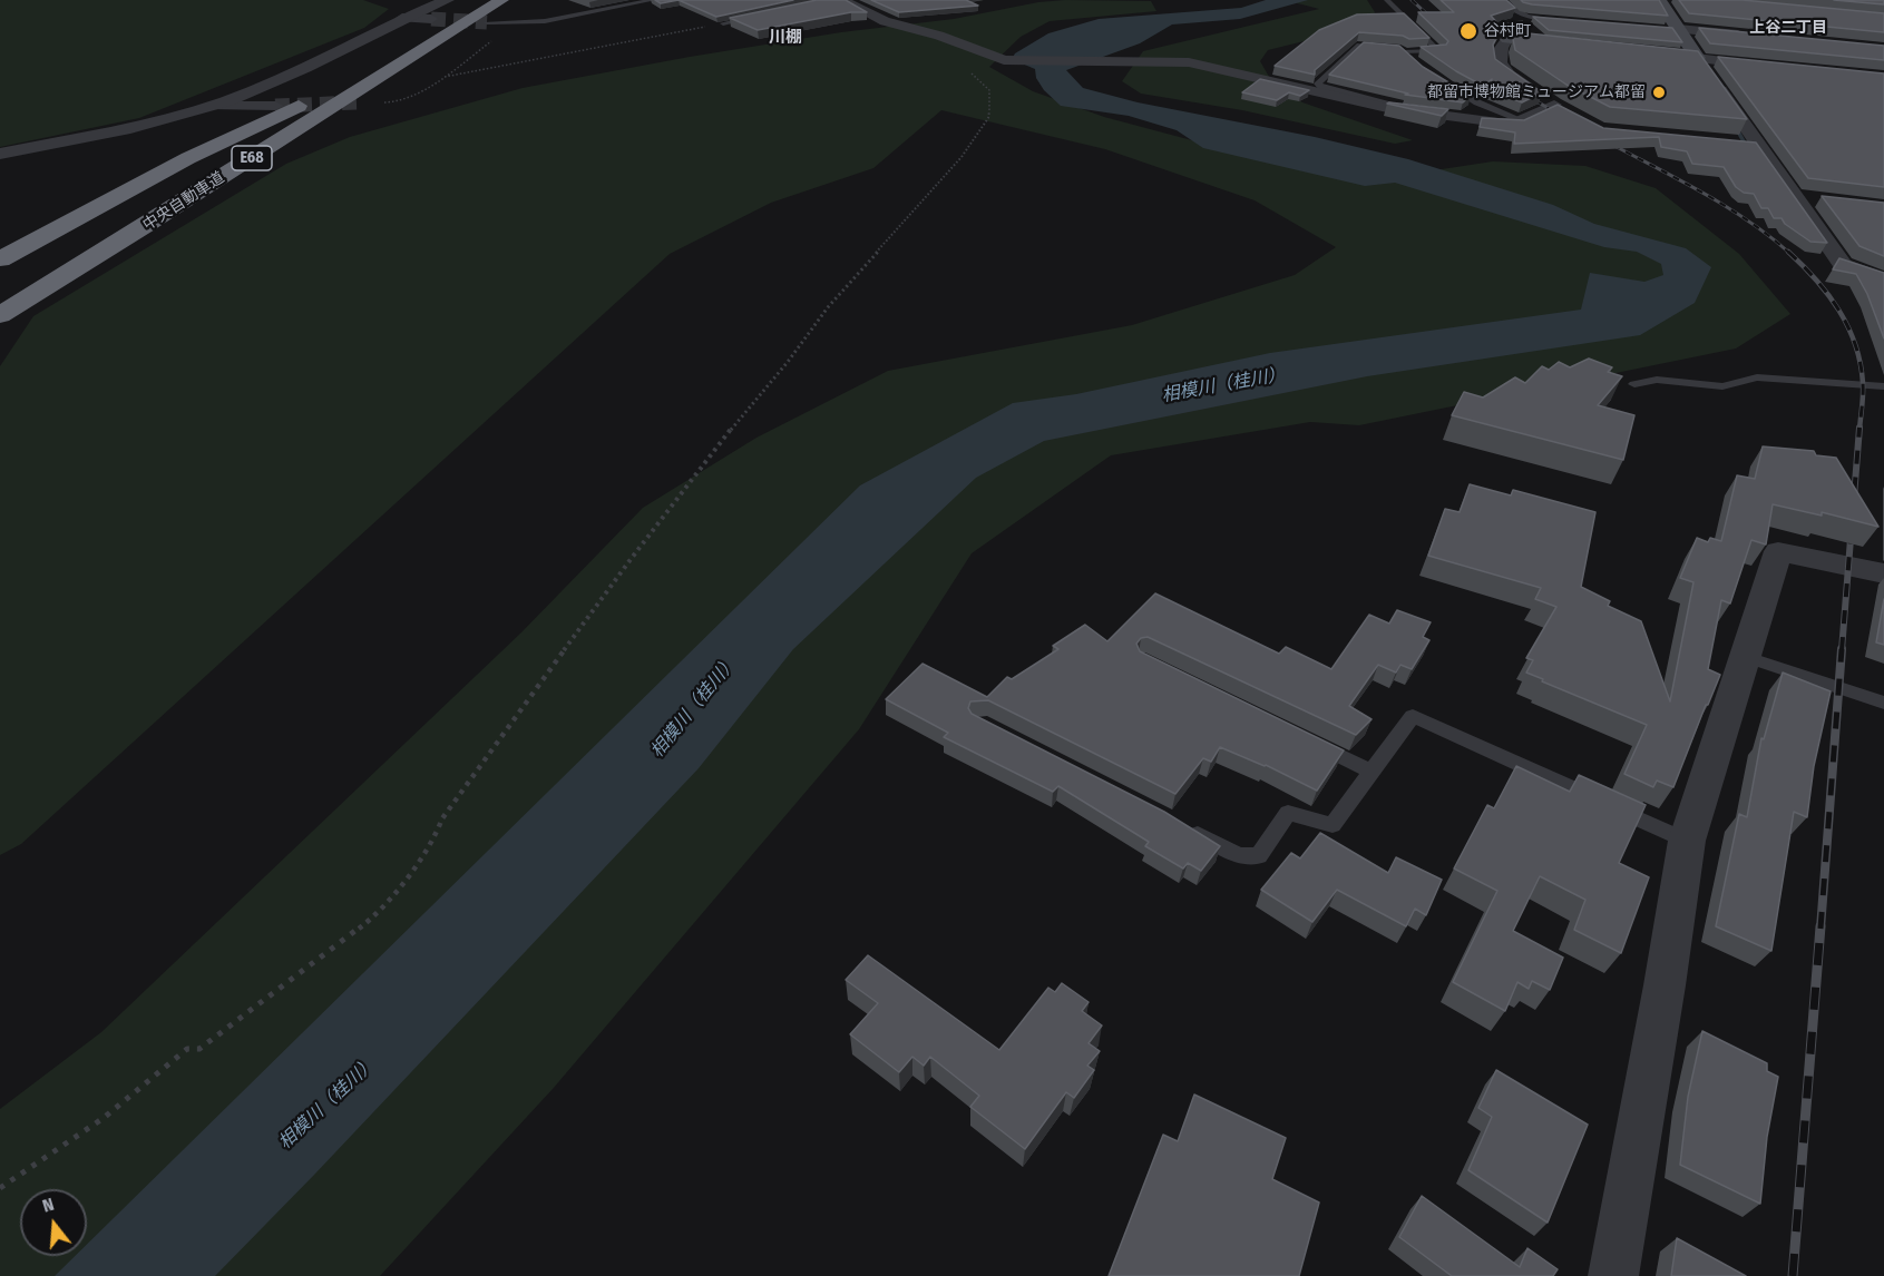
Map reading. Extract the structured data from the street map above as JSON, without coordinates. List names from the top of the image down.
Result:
{
  "streets": {
    "highway": ["E68", "中央自動車道"]
  },
  "districts": ["上谷二丁目", "川棚"],
  "water": ["相模川（桂川）"],
  "places": ["谷村町", "都留市博物館ミュージアム都留"],
  "north": "top"
}
